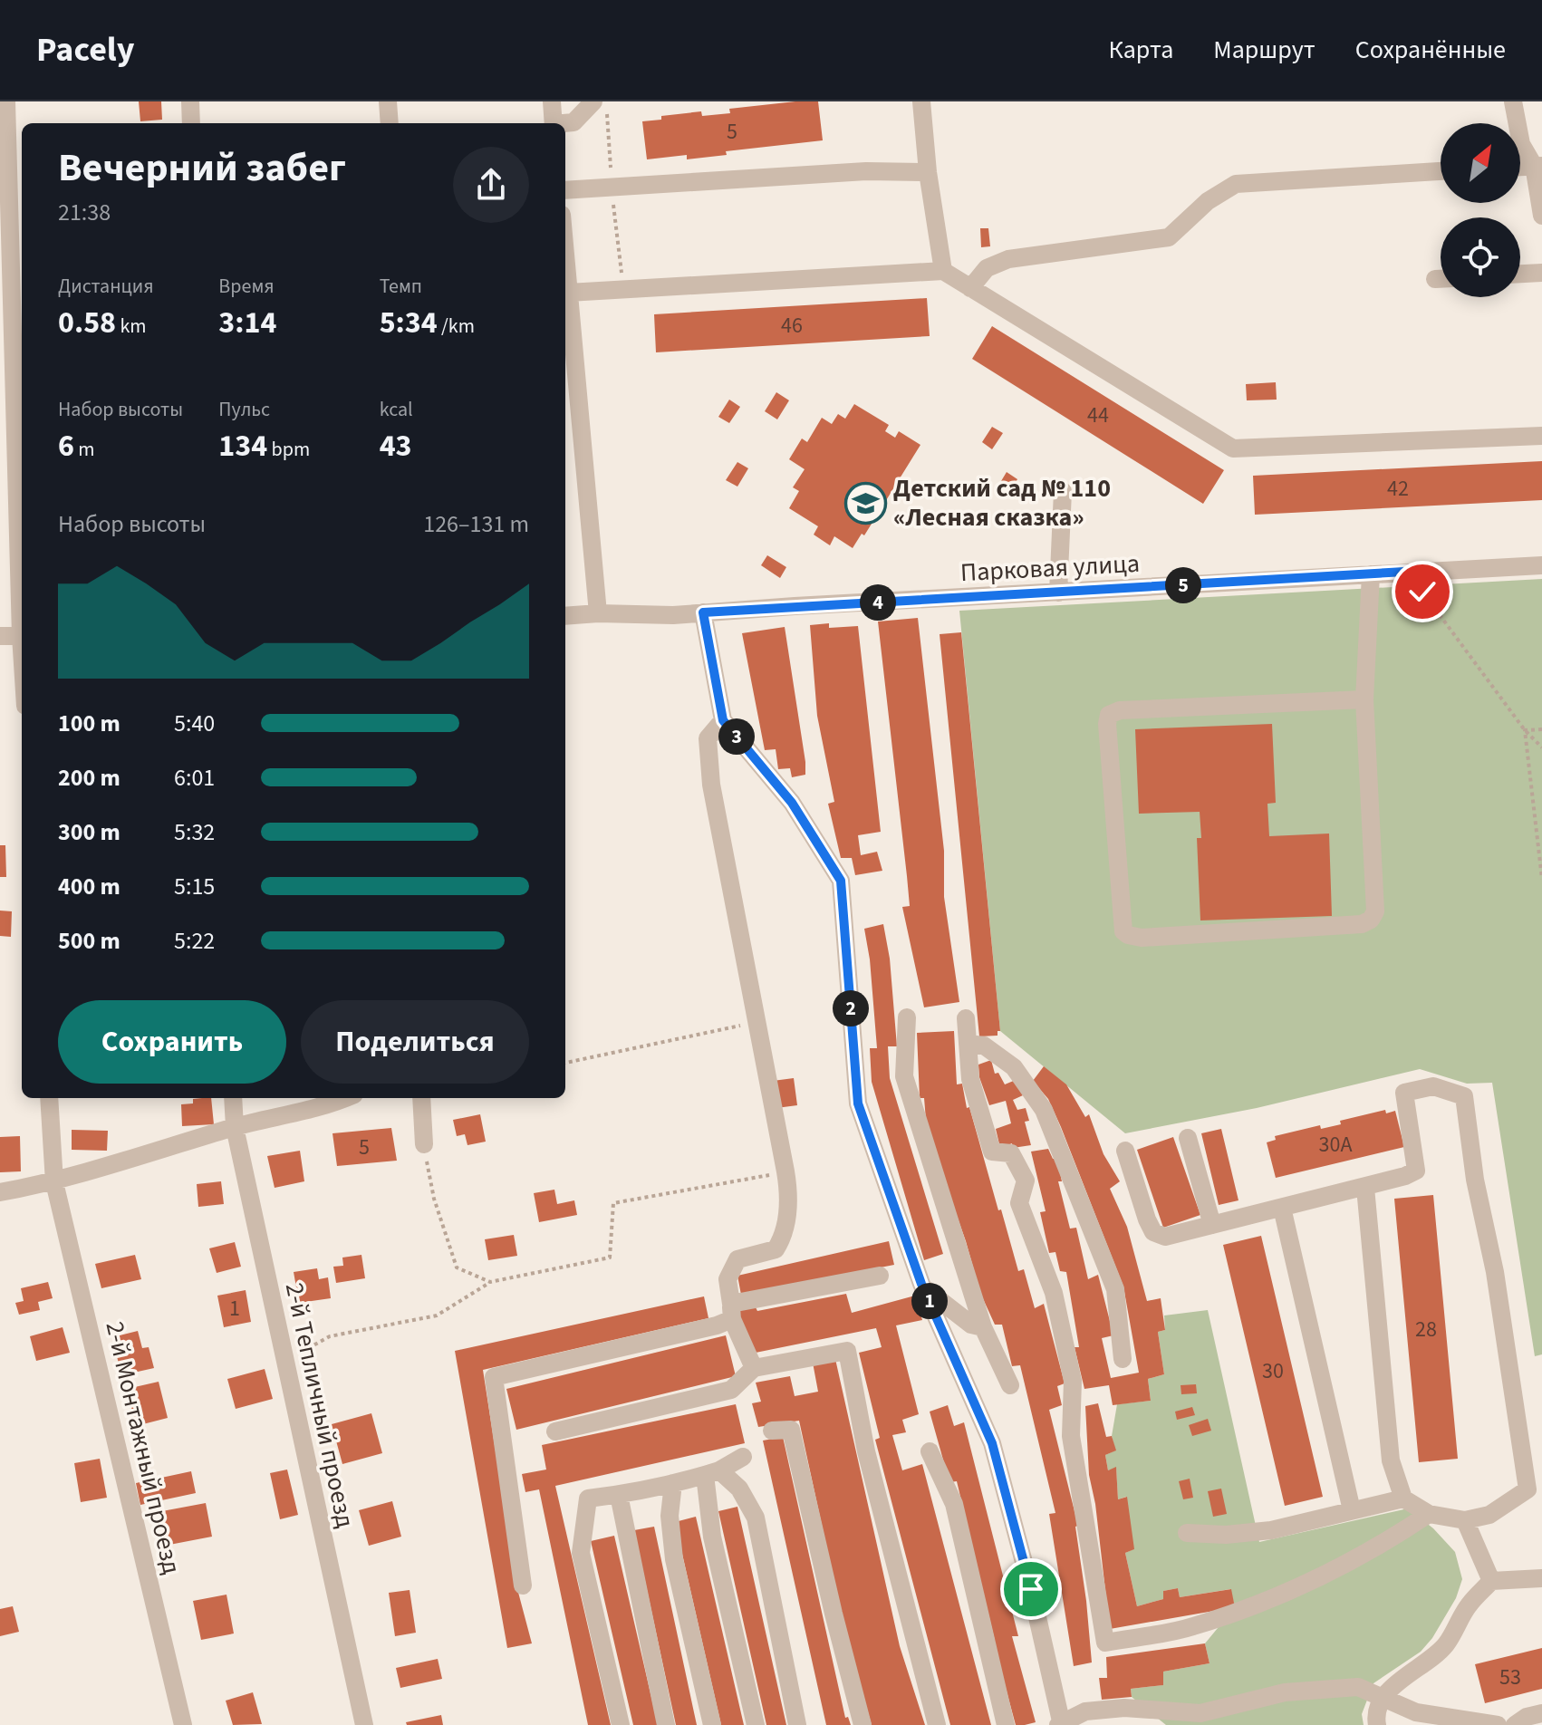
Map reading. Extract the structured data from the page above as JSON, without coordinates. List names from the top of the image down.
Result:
{
  "streets": {
    "street": ["Парковая улица", "2-й Тепличный проезд", "2-й Монтажный проезд"]
  },
  "places": {
    "school or university": ["Детский сад № 110 «Лесная сказка»"]
  },
  "house_numbers": [
    "5",
    "46",
    "44",
    "42",
    "30А",
    "5",
    "1",
    "28",
    "30",
    "53"
  ],
  "north": "top right",
  "page": {
    "header": "Pacely",
    "nav": ["Карта", "Маршрут", "Сохранённые"],
    "heading": ["Вечерний забег", "21:38"],
    "stats": [
      ["Дистанция", "0.58 km"],
      ["Время", "3:14"],
      ["Темп", "5:34 /km"],
      ["Набор высоты", "6 m"],
      ["Пульс", "134 bpm"],
      ["kcal", "43"]
    ],
    "chart": ["Набор высоты", "126–131 m"],
    "pins": [
      "5",
      "4",
      "3",
      "2",
      "1"
    ],
    "list": [
      {
        "name": "100 m",
        "note": "5:40"
      },
      {
        "name": "200 m",
        "note": "6:01"
      },
      {
        "name": "300 m",
        "note": "5:32"
      },
      {
        "name": "400 m",
        "note": "5:15"
      },
      {
        "name": "500 m",
        "note": "5:22"
      }
    ],
    "buttons": ["Сохранить", "Поделиться"]
  }
}
